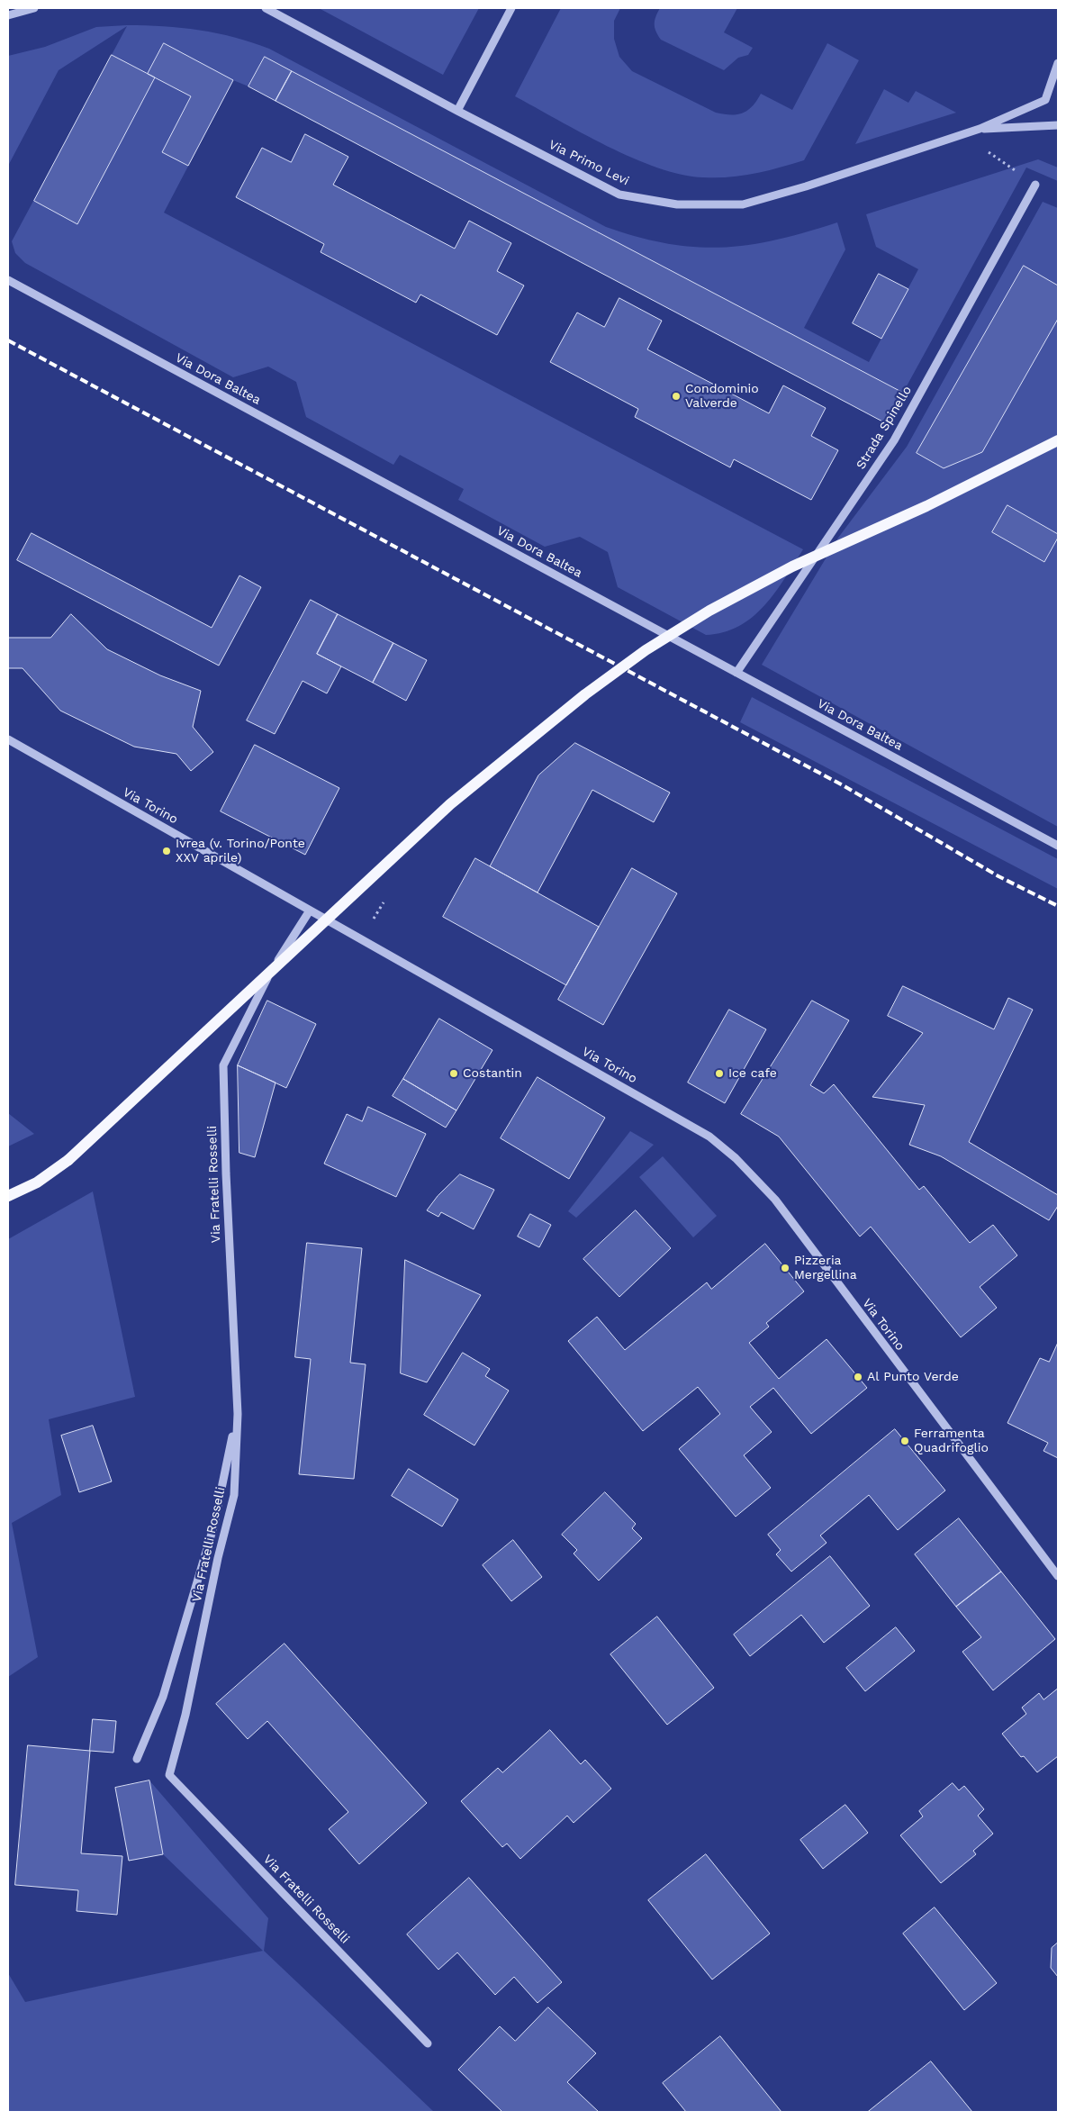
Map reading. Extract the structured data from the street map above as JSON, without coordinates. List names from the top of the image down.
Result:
{
  "streets": {
    "street": [
      "Via Primo Levi",
      "Via Dora Baltea",
      "Strada Spinello",
      "Via Torino",
      "Via Fratelli Rosselli"
    ]
  },
  "crossings": [
    ["Via Dora Baltea", "Strada Spinello"],
    ["Via Torino", "Via Fratelli Rosselli"]
  ],
  "places": [
    "Condominio Valverde",
    "Ivrea (v. Torino/Ponte XXV aprile)",
    "Costantin",
    "Ice cafe",
    "Pizzeria Mergellina",
    "Al Punto Verde",
    "Ferramenta Quadrifoglio"
  ]
}
